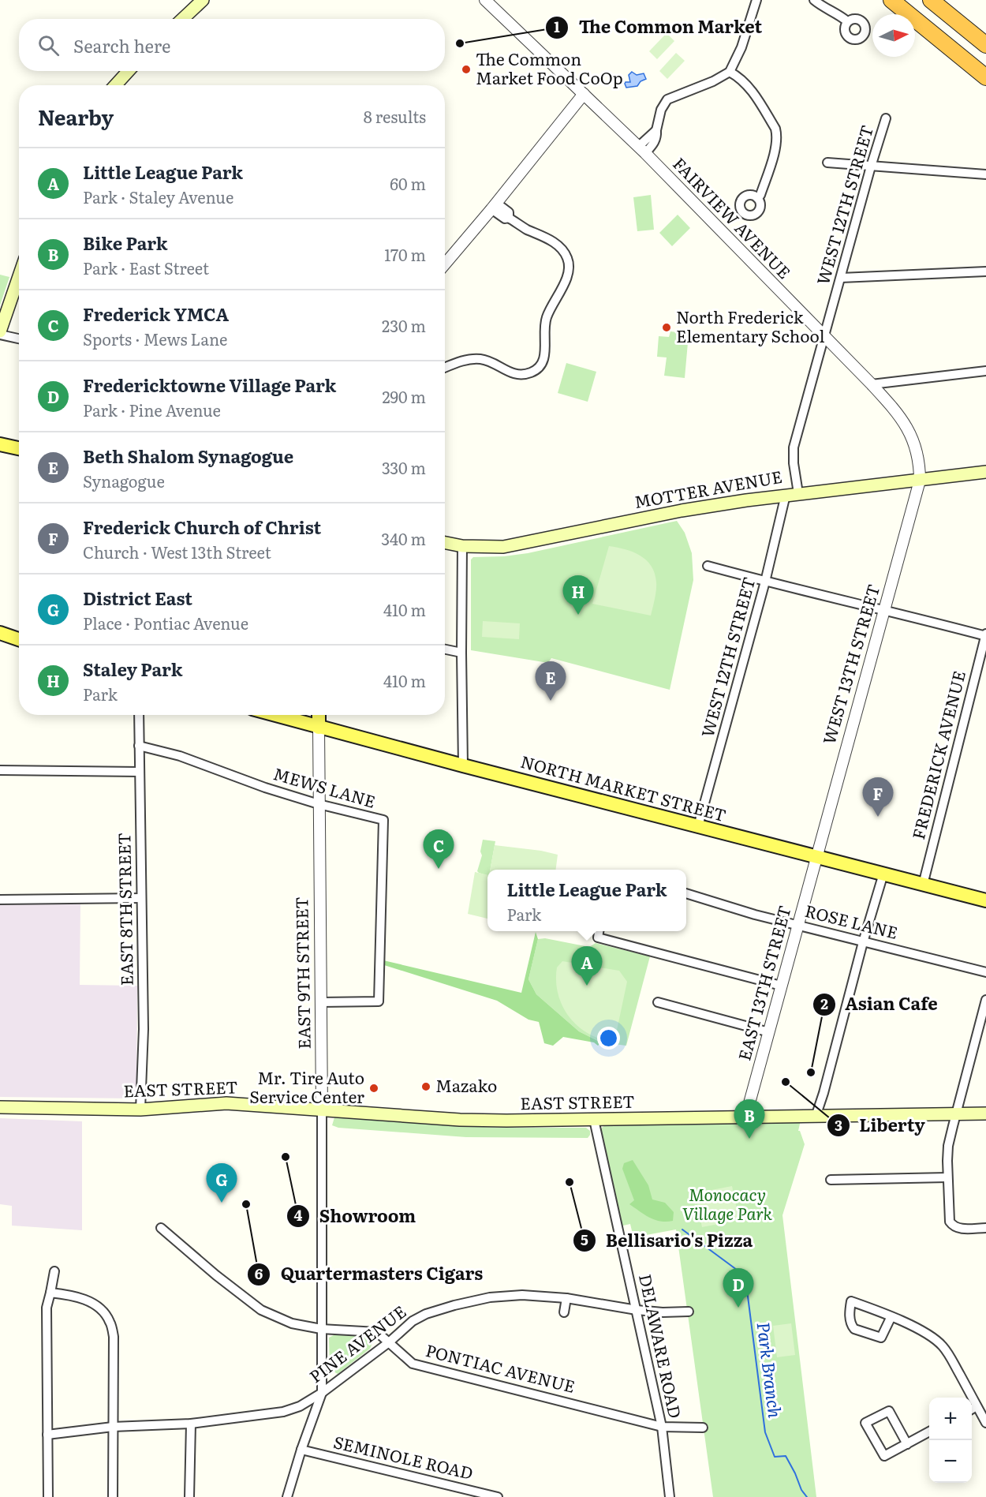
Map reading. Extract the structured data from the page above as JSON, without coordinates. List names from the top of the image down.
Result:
{
  "streets": {
    "main road": ["MOTTER AVENUE", "NORTH MARKET STREET", "EAST STREET"],
    "street": [
      "WEST 12TH STREET",
      "FAIRVIEW AVENUE",
      "WEST 13TH STREET",
      "FREDERICK AVENUE",
      "MEWS LANE",
      "EAST 8TH STREET",
      "ROSE LANE",
      "EAST 9TH STREET",
      "EAST 13TH STREET",
      "PINE AVENUE",
      "DELAWARE ROAD",
      "PONTIAC AVENUE",
      "SEMINOLE ROAD"
    ]
  },
  "crossings": [
    ["WEST 12TH STREET", "FAIRVIEW AVENUE"],
    ["WEST 12TH STREET", "MOTTER AVENUE"],
    ["WEST 12TH STREET", "NORTH MARKET STREET"],
    ["FAIRVIEW AVENUE", "MOTTER AVENUE"],
    ["FAIRVIEW AVENUE", "WEST 13TH STREET"],
    ["MOTTER AVENUE", "WEST 13TH STREET"],
    ["WEST 13TH STREET", "NORTH MARKET STREET"],
    ["WEST 13TH STREET", "EAST 13TH STREET"],
    ["FREDERICK AVENUE", "NORTH MARKET STREET"],
    ["MEWS LANE", "EAST 8TH STREET"],
    ["MEWS LANE", "EAST 9TH STREET"],
    ["NORTH MARKET STREET", "EAST 9TH STREET"],
    ["NORTH MARKET STREET", "EAST 13TH STREET"],
    ["EAST 8TH STREET", "EAST STREET"],
    ["ROSE LANE", "EAST 13TH STREET"],
    ["EAST 9TH STREET", "EAST STREET"],
    ["EAST 9TH STREET", "PINE AVENUE"],
    ["EAST 9TH STREET", "PONTIAC AVENUE"],
    ["EAST 9TH STREET", "SEMINOLE ROAD"],
    ["EAST 13TH STREET", "EAST STREET"],
    ["EAST STREET", "DELAWARE ROAD"],
    ["PINE AVENUE", "DELAWARE ROAD"],
    ["PINE AVENUE", "PONTIAC AVENUE"],
    ["DELAWARE ROAD", "PONTIAC AVENUE"]
  ],
  "water": ["Park Branch"],
  "parks": ["Monocacy Village Park"],
  "places": [
    "The Common Market",
    "The Common Market Food CoOp",
    "North Frederick Elementary School",
    "Asian Cafe",
    "Liberty",
    "Mazako",
    "Mr. Tire Auto Service Center",
    "Showroom",
    "Bellisario's Pizza",
    "Quartermasters Cigars"
  ],
  "north": "right",
  "page": {
    "search": "Search here",
    "heading": ["Nearby", "8 results"],
    "list": [
      {
        "mark": "A",
        "name": "Little League Park",
        "note": "Park · Staley Avenue",
        "value": "60 m"
      },
      {
        "mark": "B",
        "name": "Bike Park",
        "note": "Park · East Street",
        "value": "170 m"
      },
      {
        "mark": "C",
        "name": "Frederick YMCA",
        "note": "Sports · Mews Lane",
        "value": "230 m"
      },
      {
        "mark": "D",
        "name": "Fredericktowne Village Park",
        "note": "Park · Pine Avenue",
        "value": "290 m"
      },
      {
        "mark": "E",
        "name": "Beth Shalom Synagogue",
        "note": "Synagogue",
        "value": "330 m"
      },
      {
        "mark": "F",
        "name": "Frederick Church of Christ",
        "note": "Church · West 13th Street",
        "value": "340 m"
      },
      {
        "mark": "G",
        "name": "District East",
        "note": "Place · Pontiac Avenue",
        "value": "410 m"
      },
      {
        "mark": "H",
        "name": "Staley Park",
        "note": "Park",
        "value": "410 m"
      }
    ],
    "pins": [
      "H",
      "E",
      "F",
      "C",
      "A",
      "B",
      "G",
      "D"
    ],
    "popup": ["Little League Park", "Park"],
    "map_buttons": ["+", "−"]
  }
}
